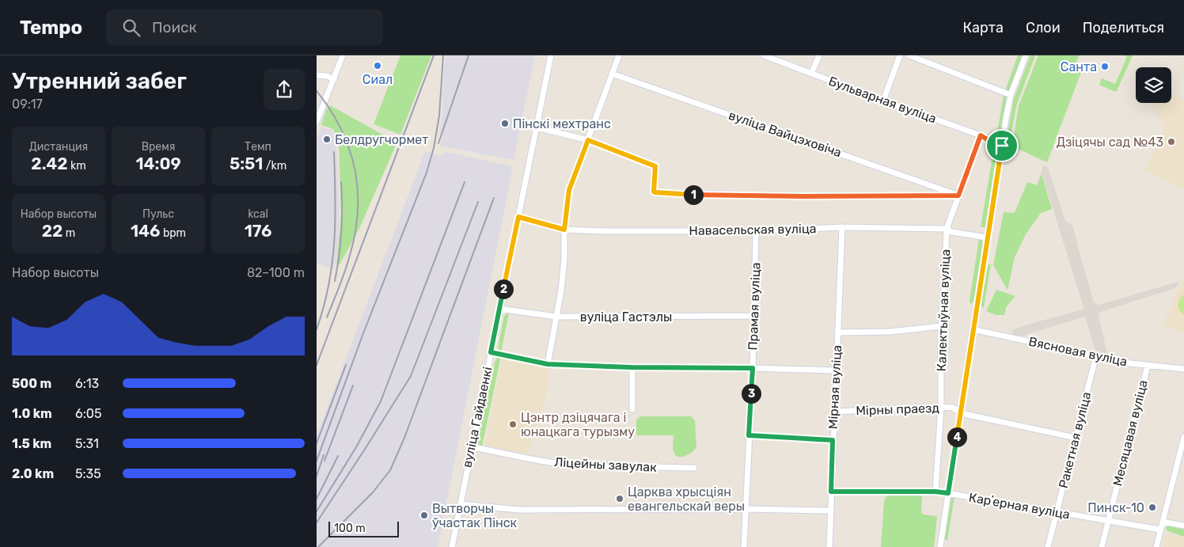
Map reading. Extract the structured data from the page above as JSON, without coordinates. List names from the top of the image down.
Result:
{
  "streets": {
    "street": [
      "Бульварная вуліца",
      "вуліца Вайцэховіча",
      "Навасельская вуліца",
      "Прамая вуліца",
      "Калектыўная вуліца",
      "вуліца Гастэлы",
      "Вясновая вуліца",
      "Мірная вуліца",
      "Мірны праезд",
      "вуліца Гайдаенкі",
      "Месяцавая вуліца",
      "Ракетная вуліца",
      "Ліцейны завулак",
      "Карʼерная вуліца"
    ]
  },
  "crossings": [
    ["Бульварная вуліца", "Калектыўная вуліца"],
    ["вуліца Вайцэховіча", "Калектыўная вуліца"],
    ["Навасельская вуліца", "Прамая вуліца"],
    ["Навасельская вуліца", "Калектыўная вуліца"],
    ["Навасельская вуліца", "Мірная вуліца"],
    ["Навасельская вуліца", "вуліца Гайдаенкі"],
    ["Прамая вуліца", "вуліца Гастэлы"],
    ["Калектыўная вуліца", "Мірны праезд"],
    ["Калектыўная вуліца", "Карʼерная вуліца"],
    ["вуліца Гастэлы", "вуліца Гайдаенкі"],
    ["Вясновая вуліца", "Месяцавая вуліца"],
    ["Вясновая вуліца", "Ракетная вуліца"],
    ["Мірная вуліца", "Мірны праезд"],
    ["Мірная вуліца", "Карʼерная вуліца"],
    ["Мірны праезд", "Ракетная вуліца"],
    ["вуліца Гайдаенкі", "Ліцейны завулак"],
    ["Месяцавая вуліца", "Карʼерная вуліца"],
    ["Ракетная вуліца", "Карʼерная вуліца"]
  ],
  "places": [
    "Сиал",
    "Санта",
    "Пінскі мехтранс",
    "Белдругчормет",
    "Дзіцячы сад №43",
    "Цэнтр дзіцячага і юнацкага турызму",
    "Царква хрысціян евангельскай веры",
    "Пинск-10",
    "Вытворчы ўчастак Пінск"
  ],
  "scale_bar": "100 m",
  "page": {
    "header": "Tempo",
    "search": "Поиск",
    "nav": ["Карта", "Слои", "Поделиться"],
    "heading": ["Утренний забег", "09:17"],
    "stats": [
      ["Дистанция", "2.42 km"],
      ["Время", "14:09"],
      ["Темп", "5:51 /km"],
      ["Набор высоты", "22 m"],
      ["Пульс", "146 bpm"],
      ["kcal", "176"]
    ],
    "pins": [
      "1",
      "2",
      "3",
      "4"
    ],
    "chart": ["Набор высоты", "82–100 m"],
    "list": [
      {
        "name": "500 m",
        "note": "6:13"
      },
      {
        "name": "1.0 km",
        "note": "6:05"
      },
      {
        "name": "1.5 km",
        "note": "5:31"
      },
      {
        "name": "2.0 km",
        "note": "5:35"
      }
    ],
    "scale": "100 m"
  }
}
